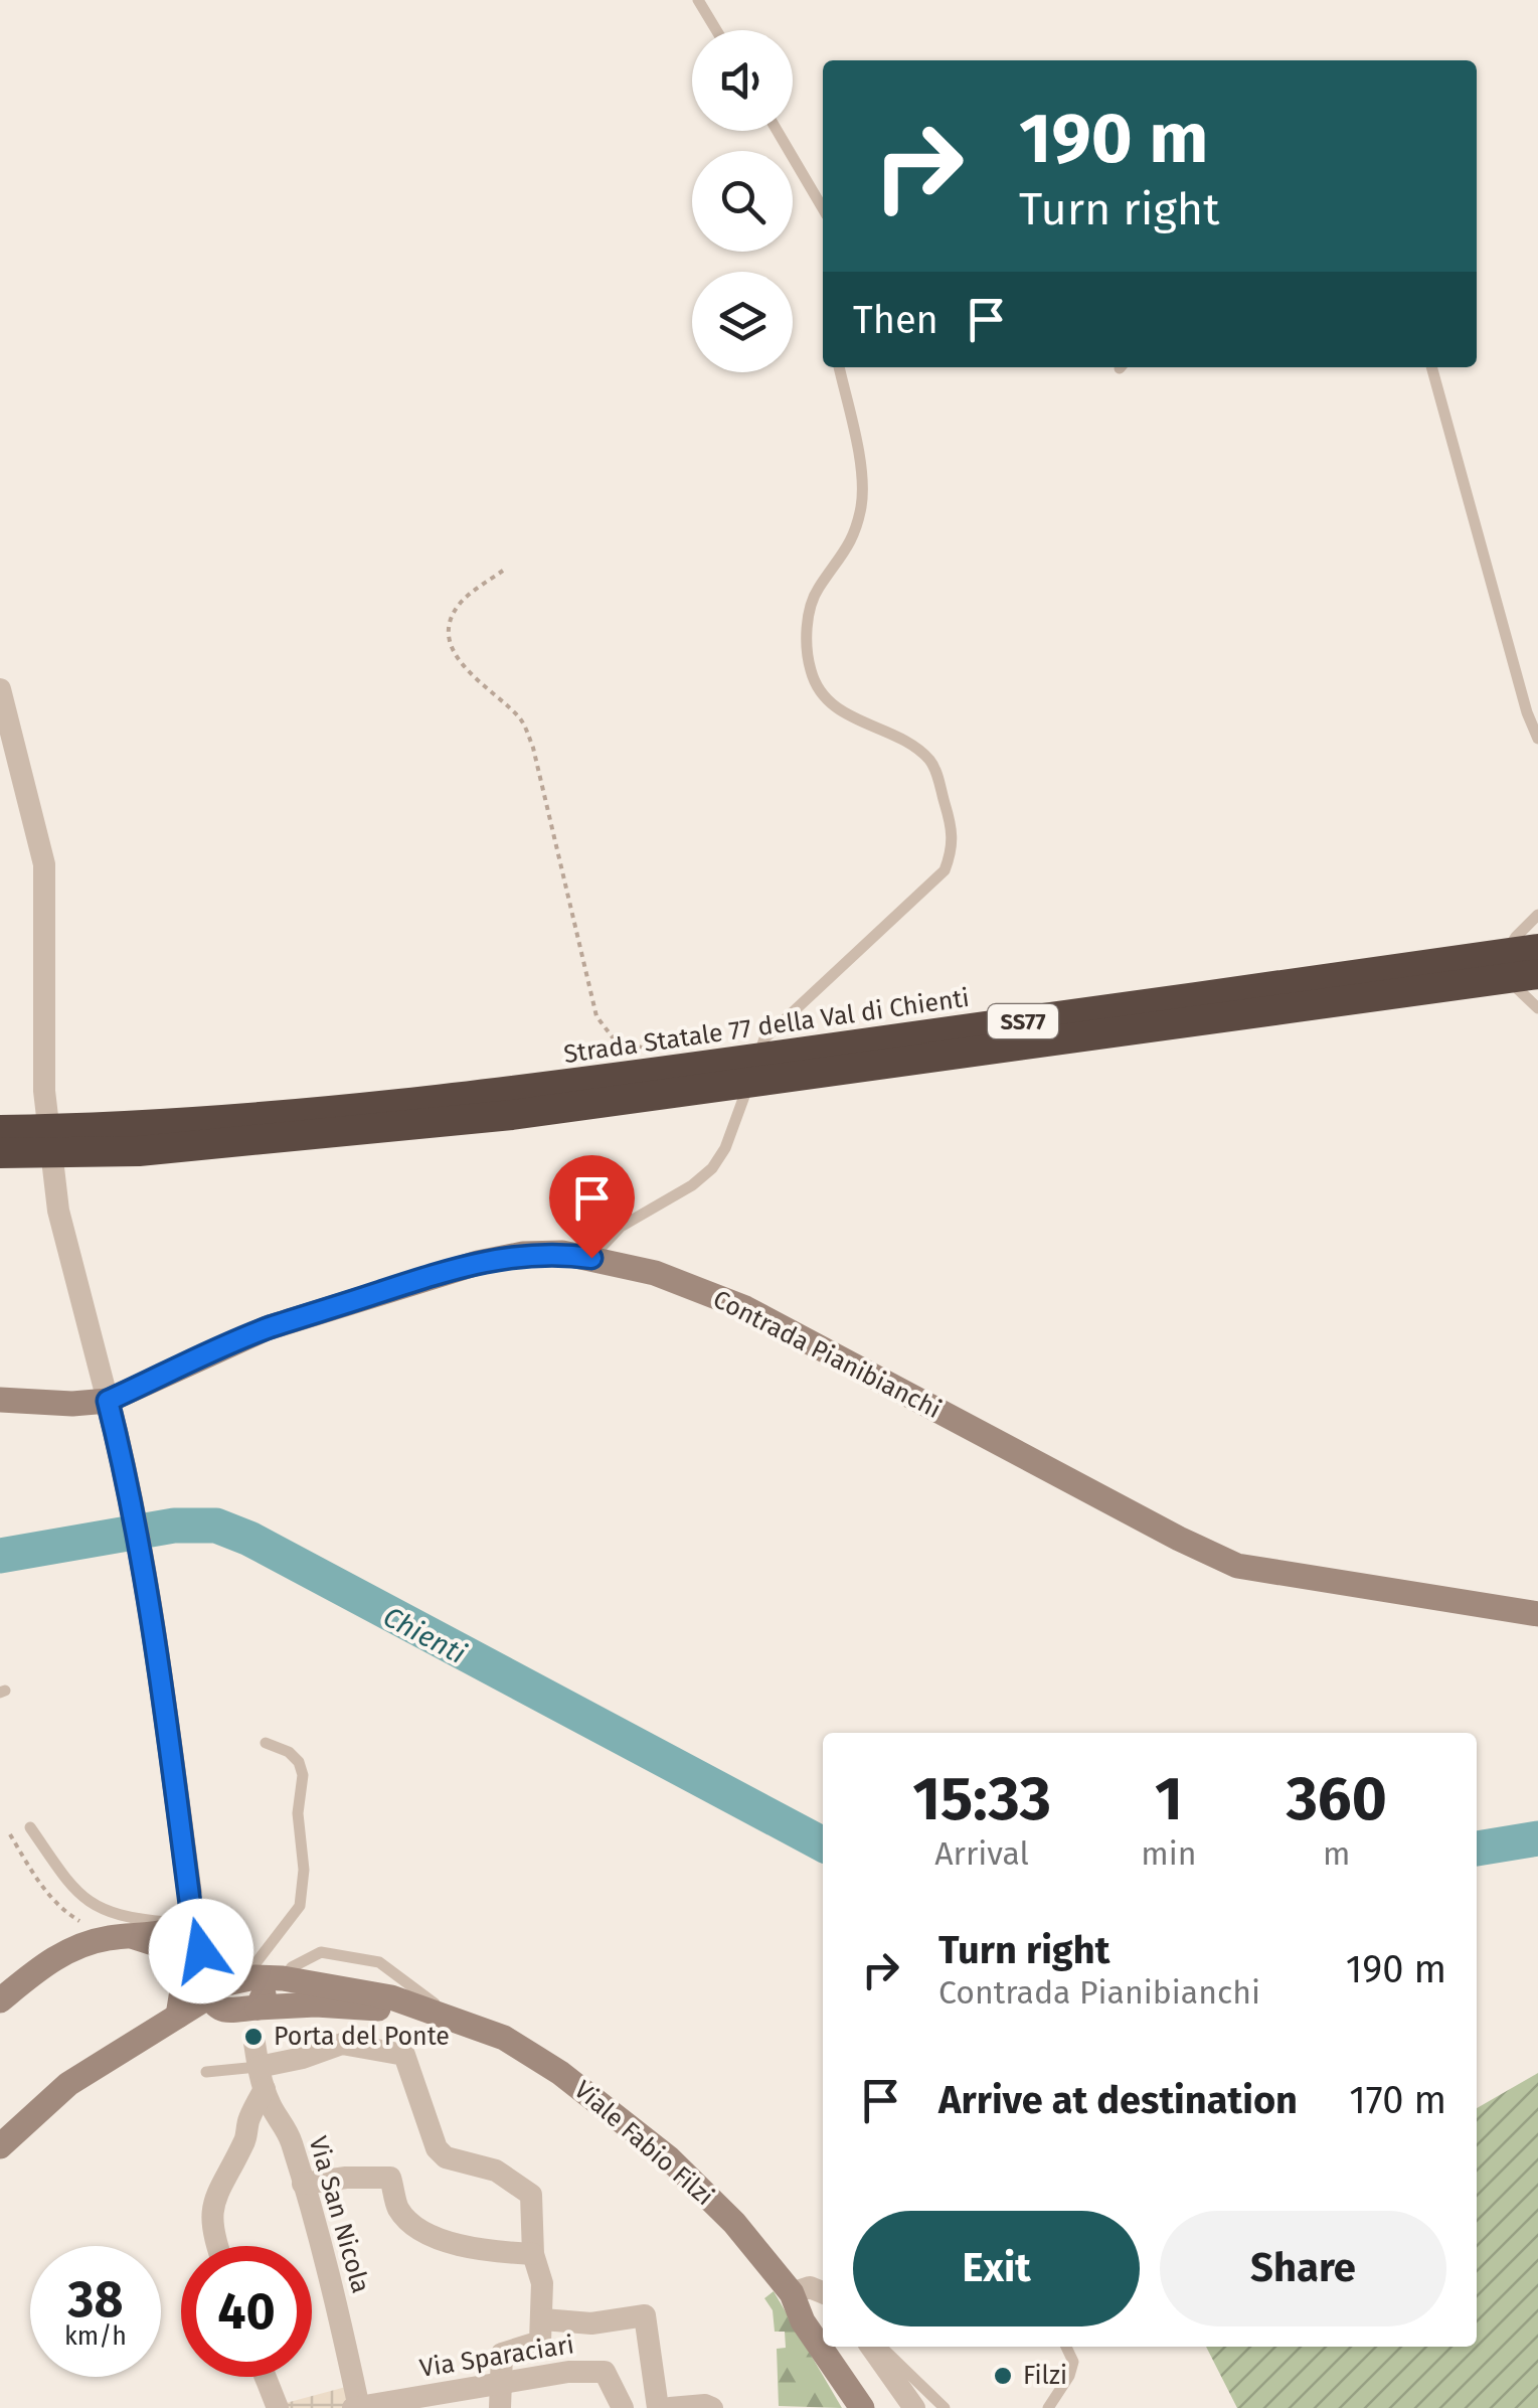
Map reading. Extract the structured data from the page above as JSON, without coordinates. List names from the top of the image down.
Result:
{
  "streets": {
    "highway": ["SS77", "Strada Statale 77 della Val di Chienti"],
    "street": [
      "Contrada Pianibianchi",
      "Viale Fabio Filzi",
      "Via San Nicola",
      "Via Sparaciari"
    ]
  },
  "crossings": [
    ["Viale Fabio Filzi", "Via San Nicola"],
    ["Via San Nicola", "Via Sparaciari"]
  ],
  "water": ["Chienti"],
  "places": ["Porta del Ponte", "Filzi"],
  "page": {
    "turn": ["190 m", "Turn right"],
    "then": "Then",
    "eta": [
      "15:33",
      "Arrival",
      "1",
      "min",
      "360",
      "m"
    ],
    "list": [
      {
        "name": "Turn right",
        "note": "Contrada Pianibianchi",
        "value": "190 m"
      },
      {
        "name": "Arrive at destination",
        "value": "170 m"
      }
    ],
    "buttons": ["Exit", "Share"],
    "speed": "38 km/h",
    "limit": "40"
  }
}
